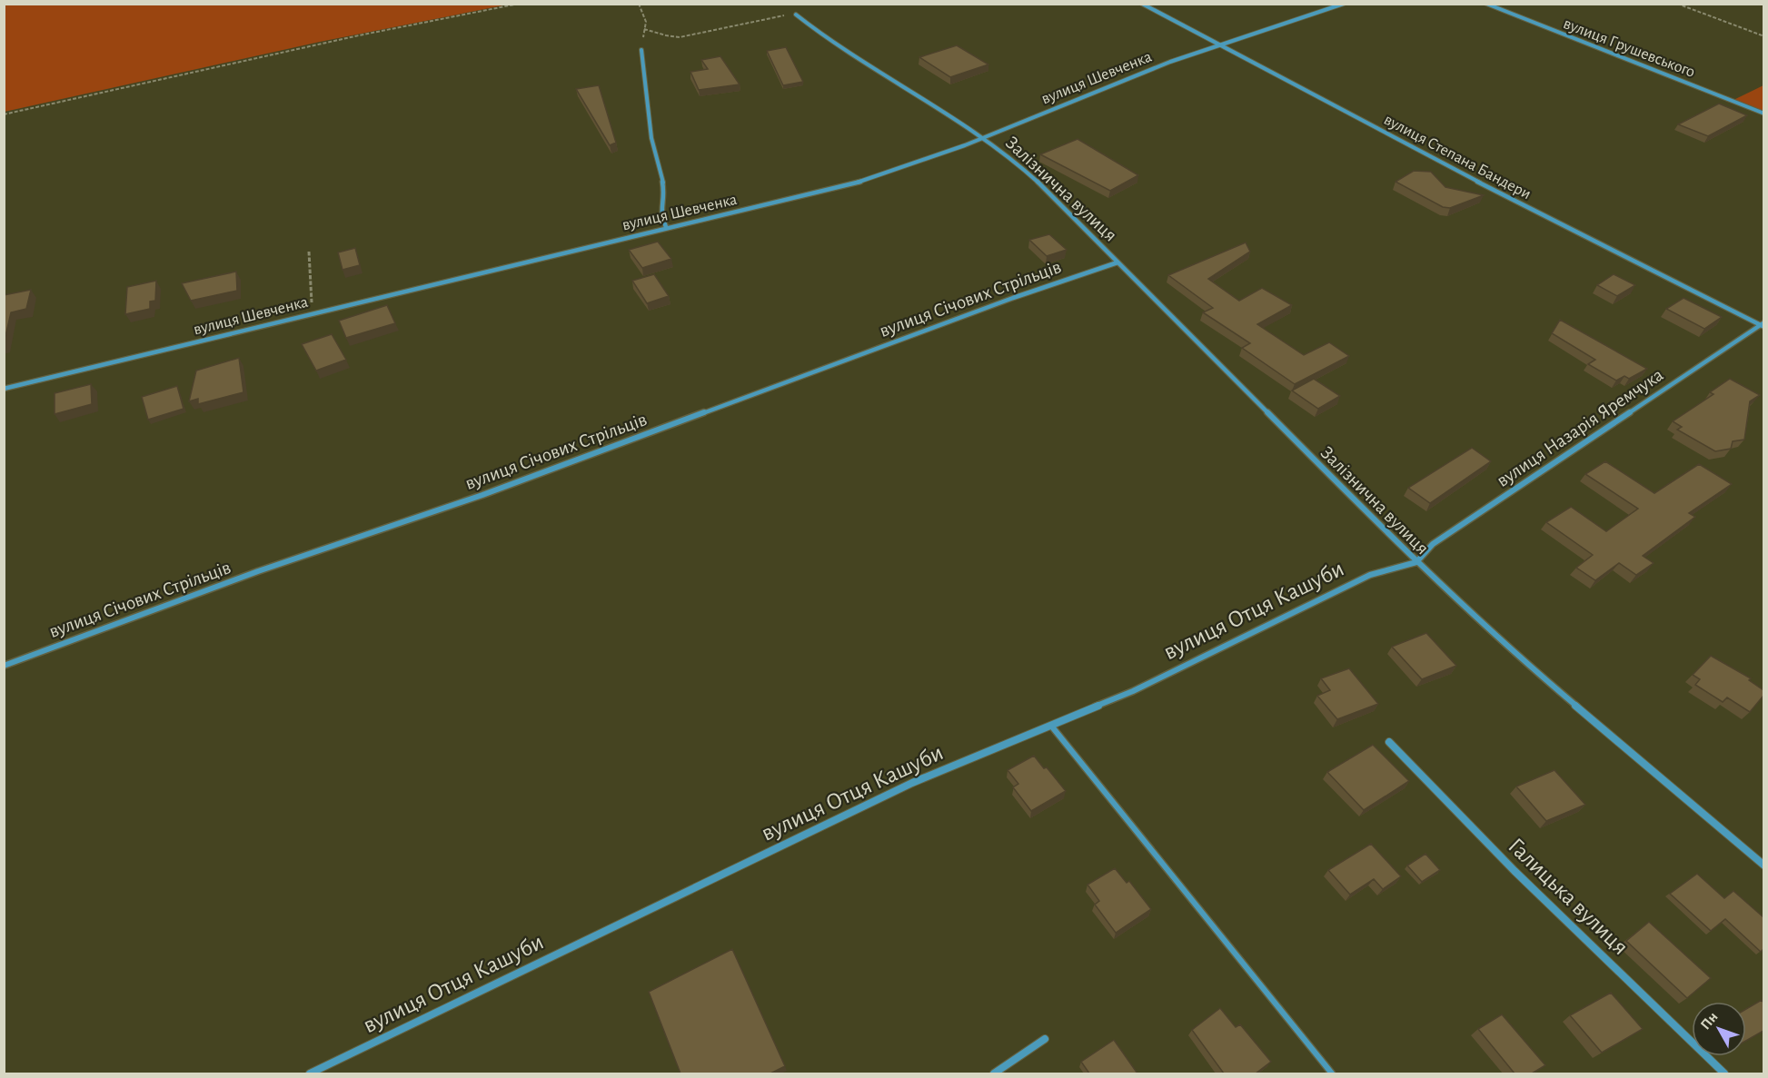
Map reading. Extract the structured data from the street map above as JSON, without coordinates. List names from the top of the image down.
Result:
{
  "streets": {
    "street": [
      "вулиця Грушевського",
      "вулиця Шевченка",
      "вулиця Степана Бандери",
      "Залізнична вулиця",
      "вулиця Січових Стрільців",
      "вулиця Назарія Яремчука",
      "вулиця Отця Кашуби",
      "Галицька вулиця"
    ]
  },
  "crossings": [
    ["вулиця Шевченка", "вулиця Степана Бандери"],
    ["вулиця Шевченка", "Залізнична вулиця"],
    ["вулиця Степана Бандери", "вулиця Назарія Яремчука"],
    ["Залізнична вулиця", "вулиця Січових Стрільців"],
    ["Залізнична вулиця", "вулиця Назарія Яремчука"],
    ["Залізнична вулиця", "вулиця Отця Кашуби"],
    ["вулиця Назарія Яремчука", "вулиця Отця Кашуби"]
  ],
  "north": "top left"
}
